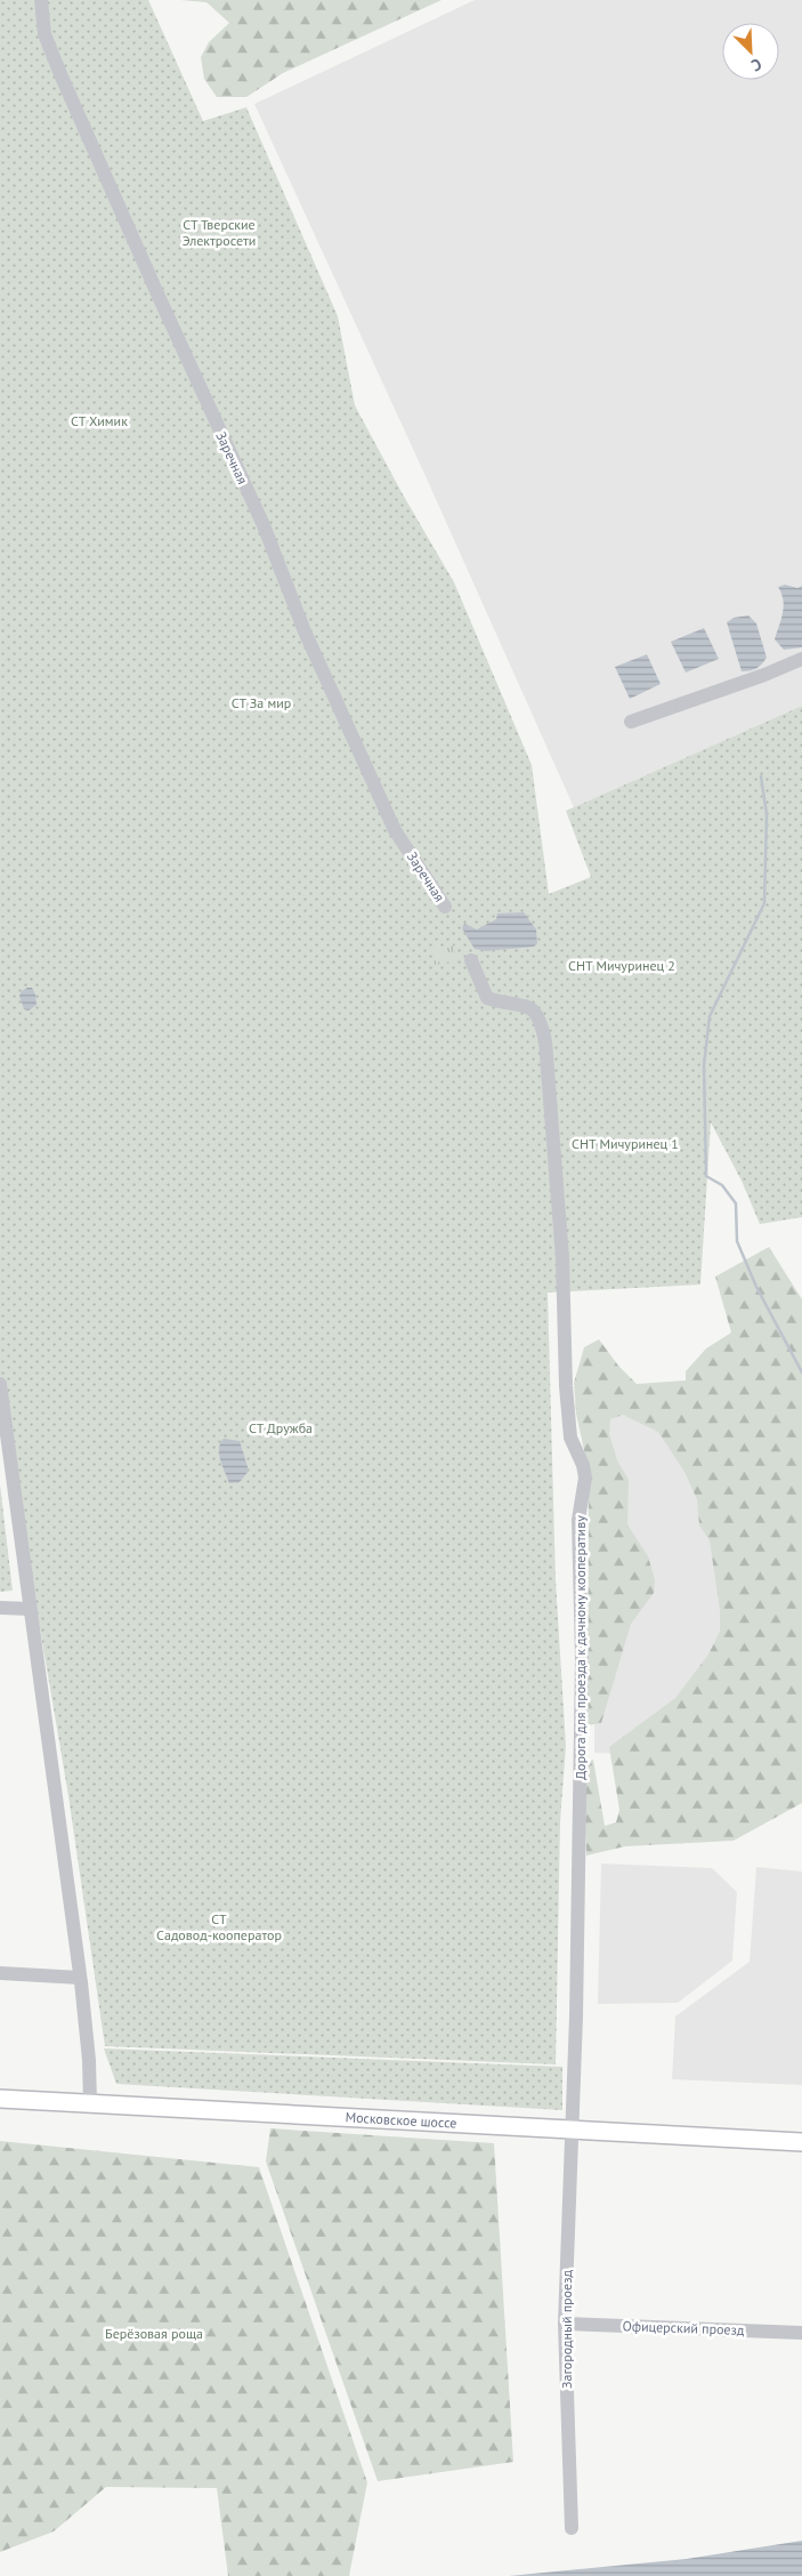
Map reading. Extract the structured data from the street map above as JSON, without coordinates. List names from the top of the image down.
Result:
{
  "streets": {
    "main road": ["Московское шоссе"],
    "street": [
      "Заречная",
      "Дорога для проезда к дачному кооперативу",
      "Офицерский проезд",
      "Загородный проезд"
    ]
  },
  "crossings": [
    ["Дорога для проезда к дачному кооперативу", "Московское шоссе"],
    ["Дорога для проезда к дачному кооперативу", "Загородный проезд"],
    ["Московское шоссе", "Загородный проезд"],
    ["Офицерский проезд", "Загородный проезд"]
  ],
  "parks": [
    "СТ Тверские Электросети",
    "СТ Химик",
    "СТ За мир",
    "СНТ Мичуринец 2",
    "СНТ Мичуринец 1",
    "СТ Дружба",
    "СТ Садовод-кооператор",
    "Берёзовая роща"
  ],
  "north": "bottom right"
}
